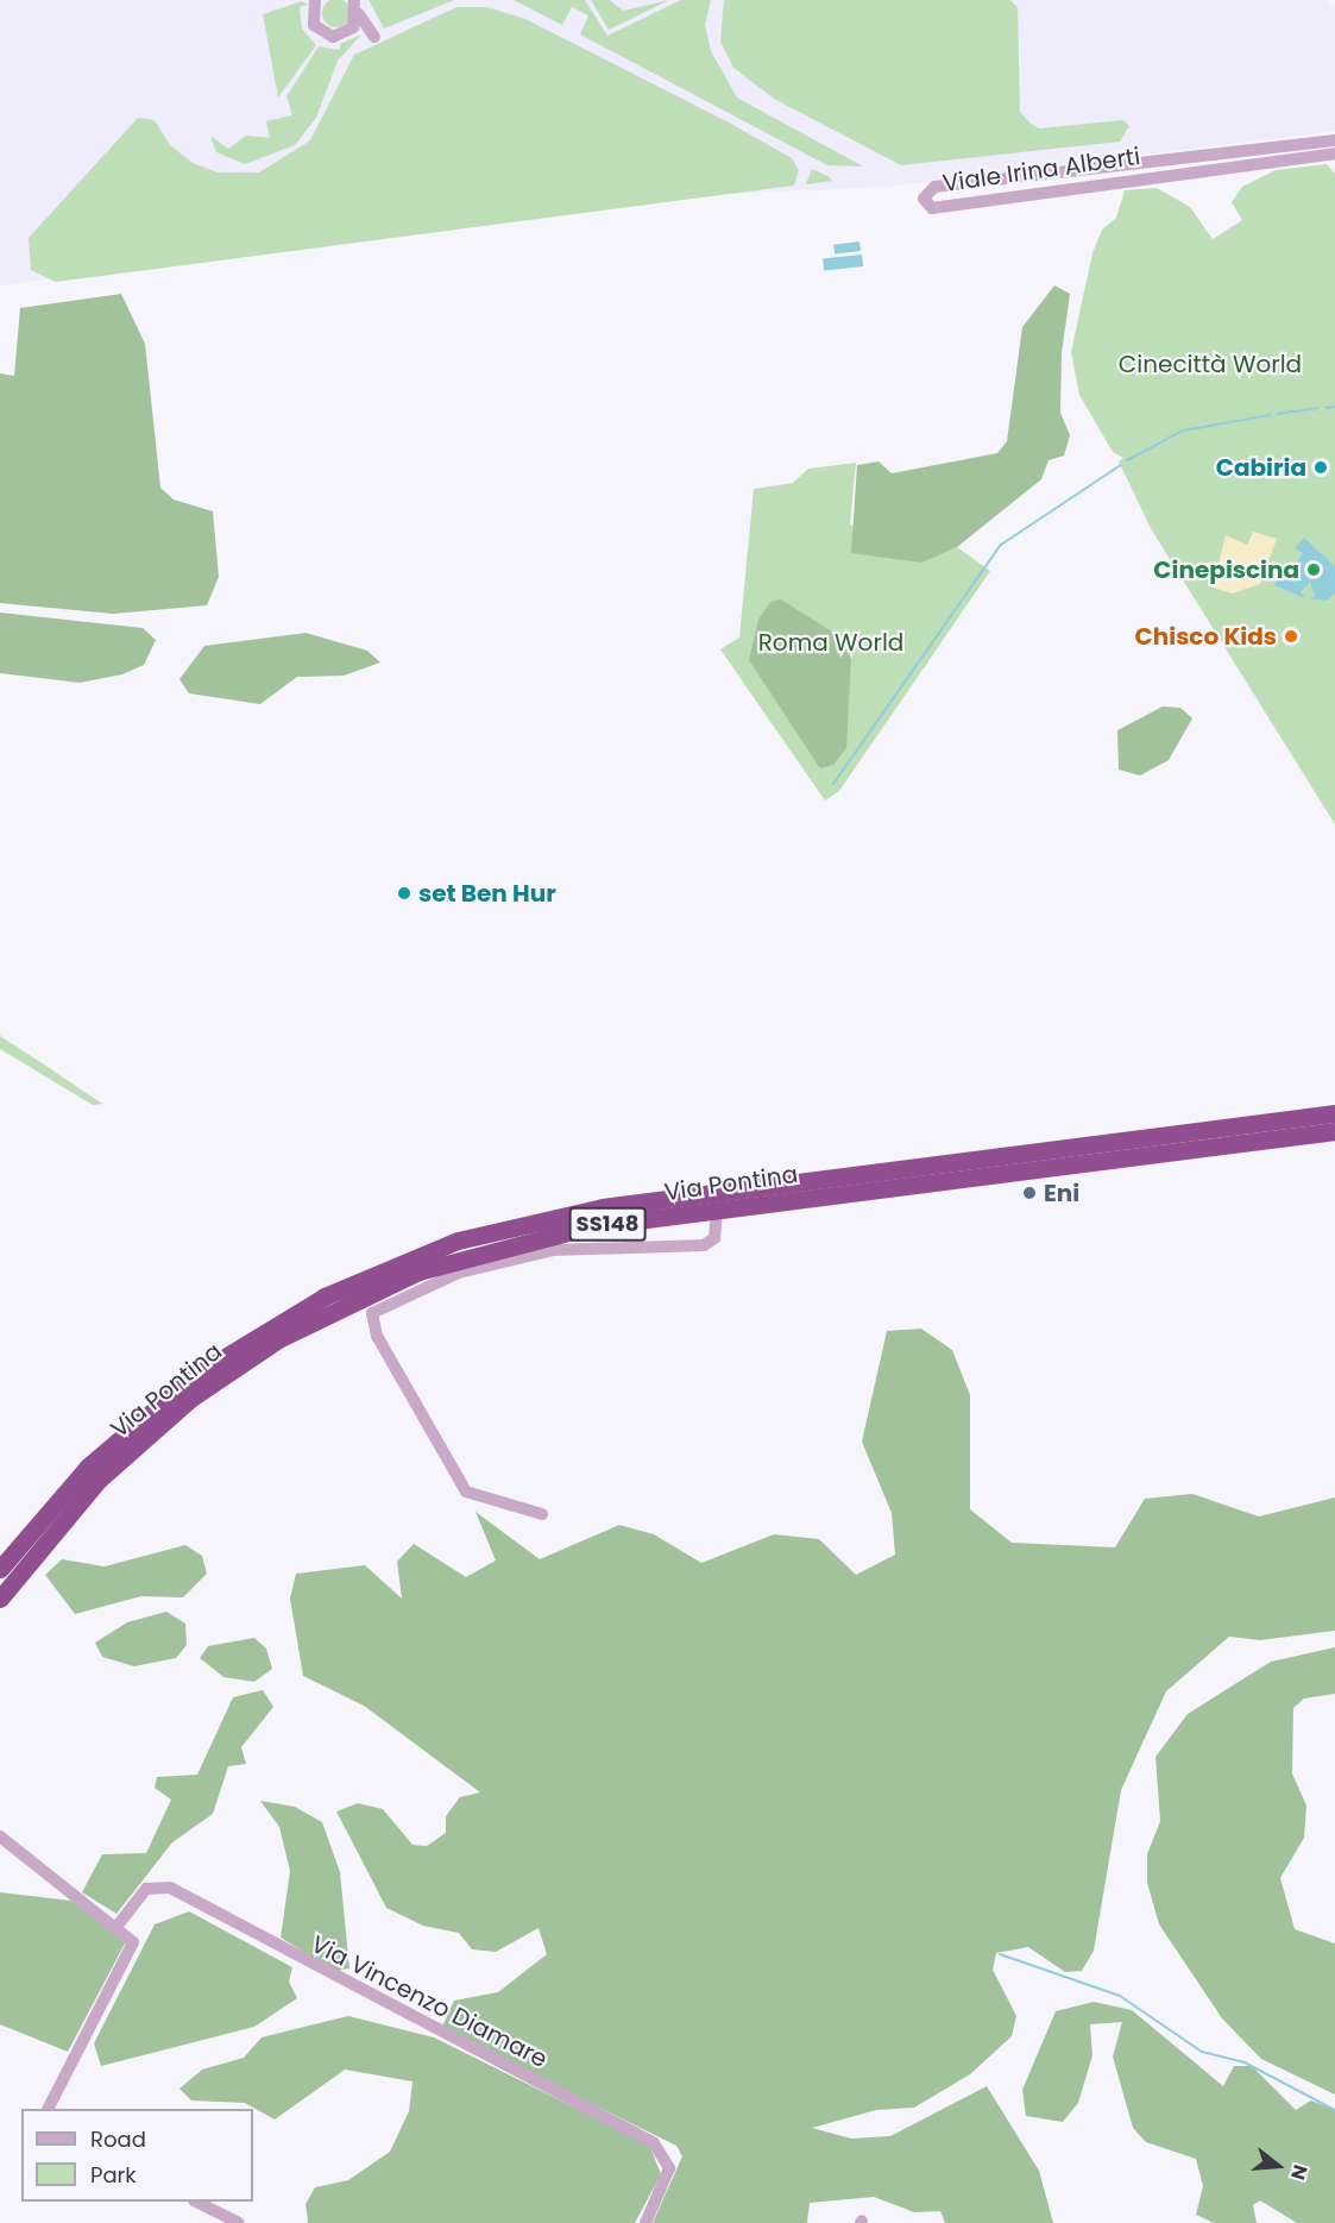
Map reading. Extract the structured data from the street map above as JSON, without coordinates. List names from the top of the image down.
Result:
{
  "streets": {
    "highway": ["Via Pontina", "SS148"],
    "street": ["Viale Irina Alberti", "Via Vincenzo Diamare"]
  },
  "parks": ["Cinecittà World", "Roma World"],
  "places": [
    "Cabiria",
    "Cinepiscina",
    "Chisco Kids",
    "set Ben Hur",
    "Eni"
  ],
  "legend": ["Road", "Park"],
  "north": "right"
}
